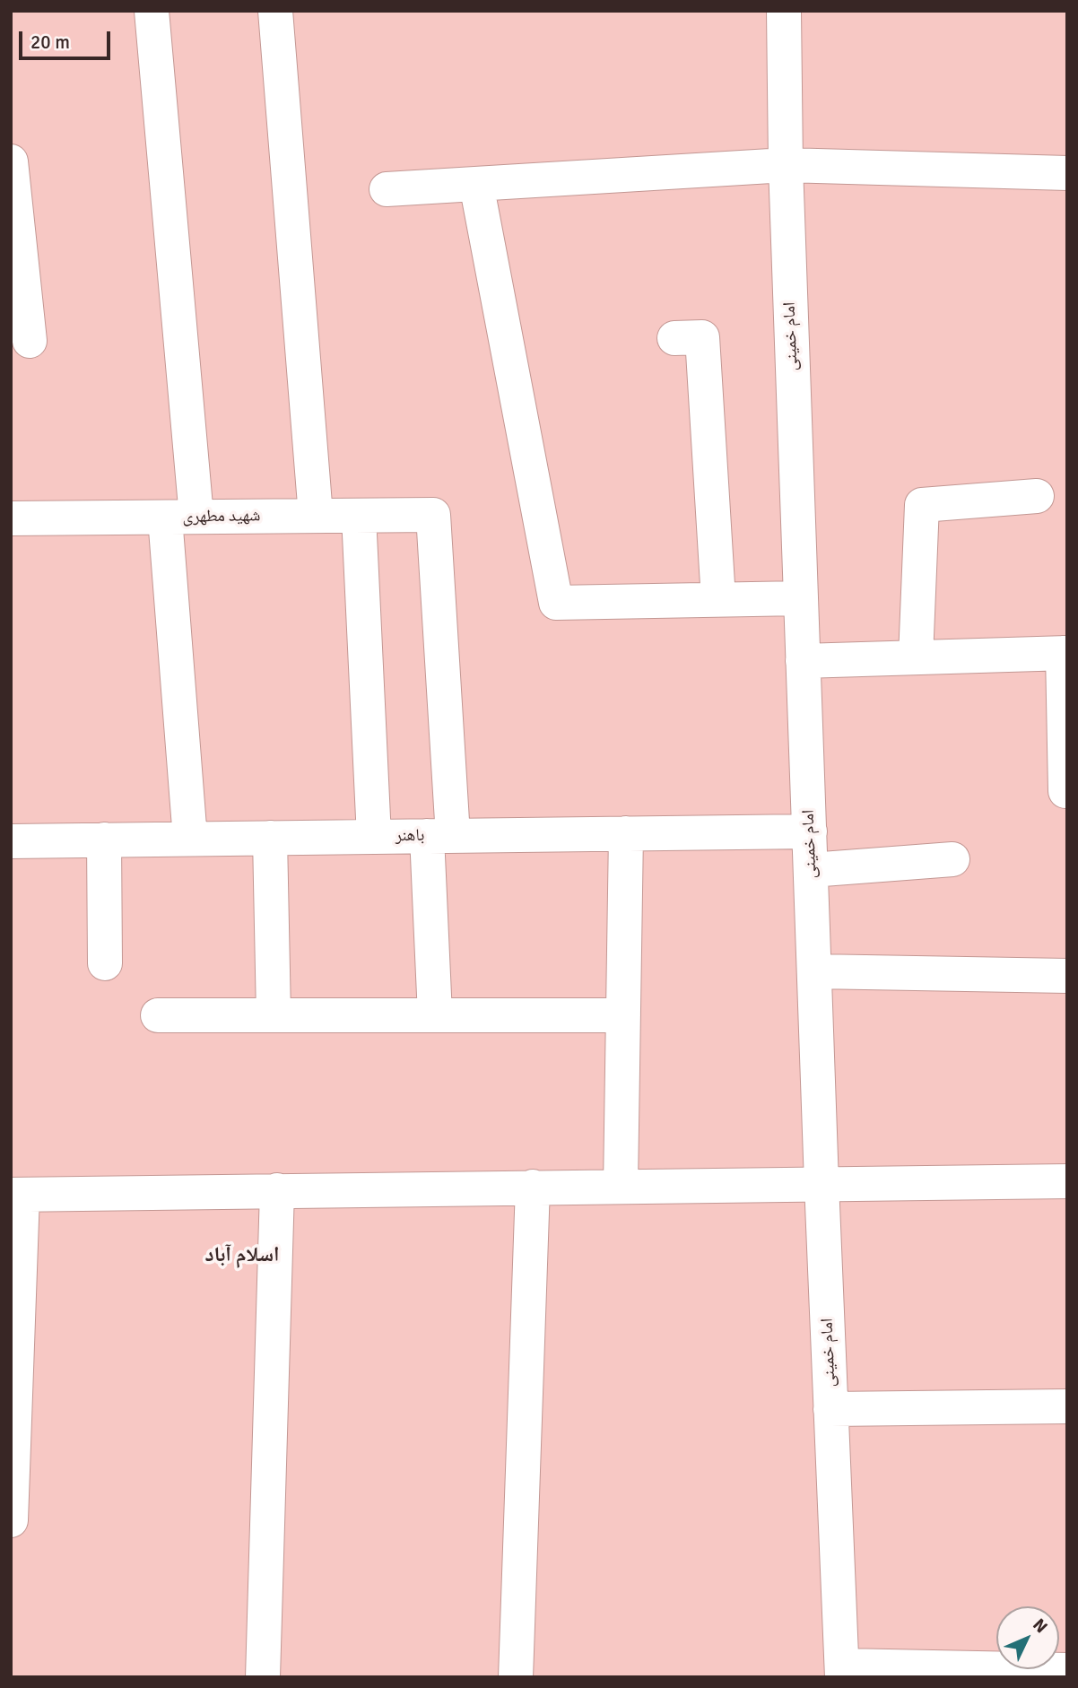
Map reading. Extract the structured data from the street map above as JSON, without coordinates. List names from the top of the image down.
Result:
{
  "streets": {
    "street": ["امام خمینی", "شهید مطهری", "باهنر"]
  },
  "crossings": [
    ["امام خمینی", "باهنر"],
    ["شهید مطهری", "باهنر"]
  ],
  "districts": ["اسلام آباد"],
  "scale_bar": "20 m",
  "north": "top right"
}
